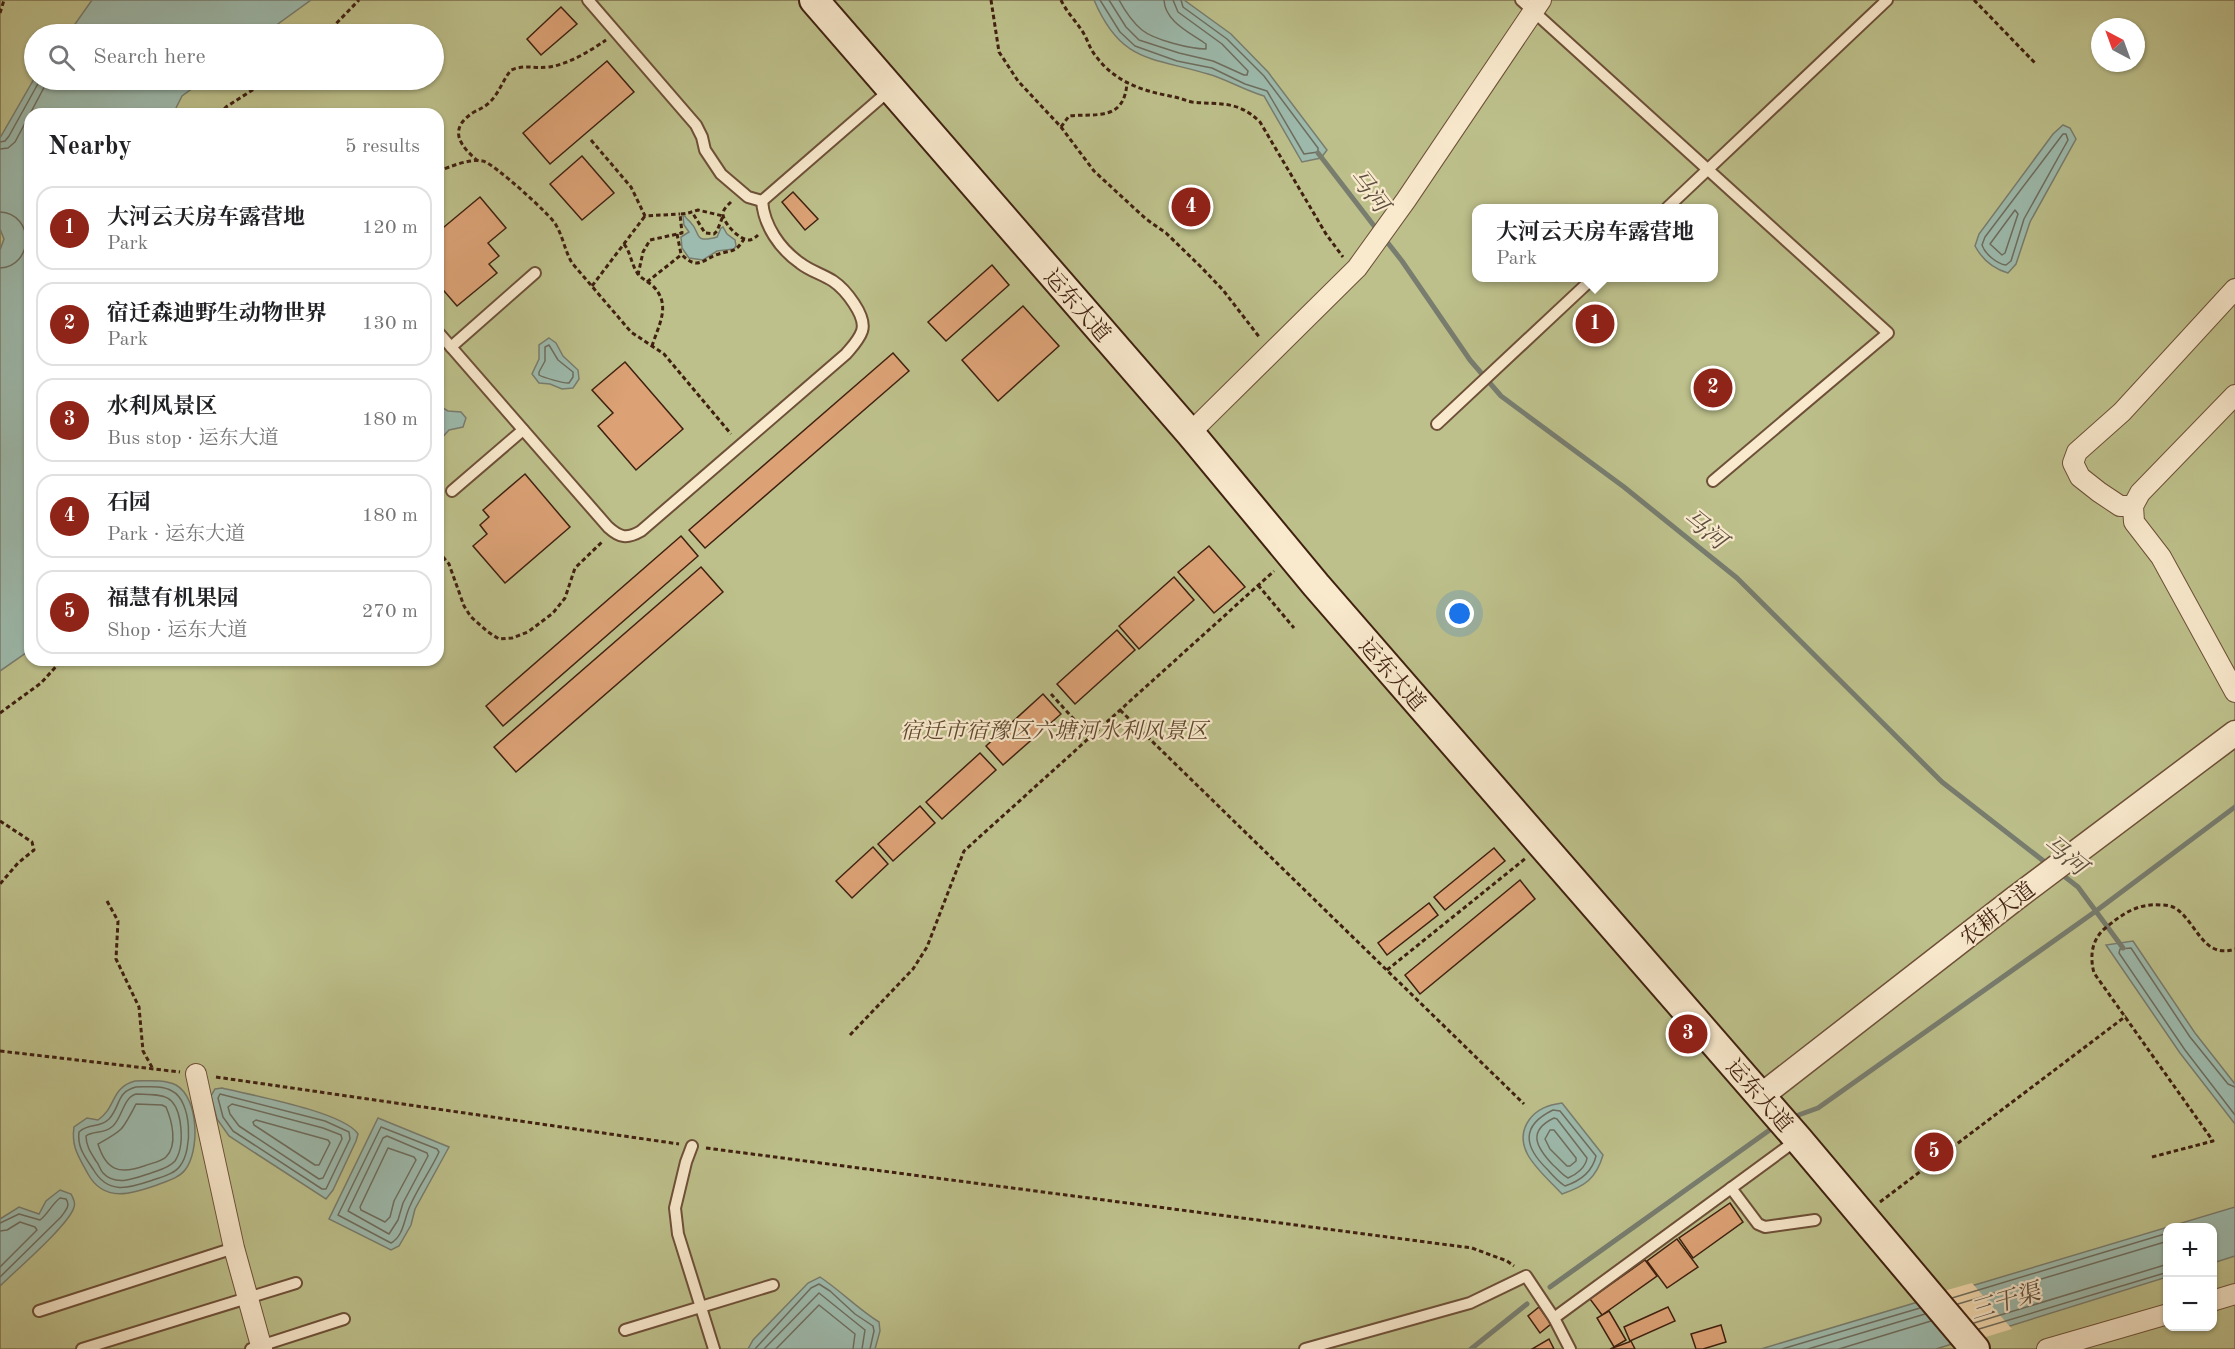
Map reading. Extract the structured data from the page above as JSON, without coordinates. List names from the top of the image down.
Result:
{
  "streets": {
    "main road": ["运东大道"],
    "street": ["农耕大道"]
  },
  "crossings": [
    ["运东大道", "农耕大道"]
  ],
  "water": ["马河", "三干渠"],
  "parks": ["宿迁市宿豫区六塘河水利风景区"],
  "north": "top left",
  "page": {
    "search": "Search here",
    "heading": ["Nearby", "5 results"],
    "pins": [
      "4",
      "1",
      "2",
      "3",
      "5"
    ],
    "list": [
      {
        "mark": "1",
        "name": "大河云天房车露营地",
        "note": "Park",
        "value": "120 m"
      },
      {
        "mark": "2",
        "name": "宿迁森迪野生动物世界",
        "note": "Park",
        "value": "130 m"
      },
      {
        "mark": "3",
        "name": "水利风景区",
        "note": "Bus stop · 运东大道",
        "value": "180 m"
      },
      {
        "mark": "4",
        "name": "石园",
        "note": "Park · 运东大道",
        "value": "180 m"
      },
      {
        "mark": "5",
        "name": "福慧有机果园",
        "note": "Shop · 运东大道",
        "value": "270 m"
      }
    ],
    "popup": ["大河云天房车露营地", "Park"],
    "map_buttons": ["+", "−"]
  }
}
